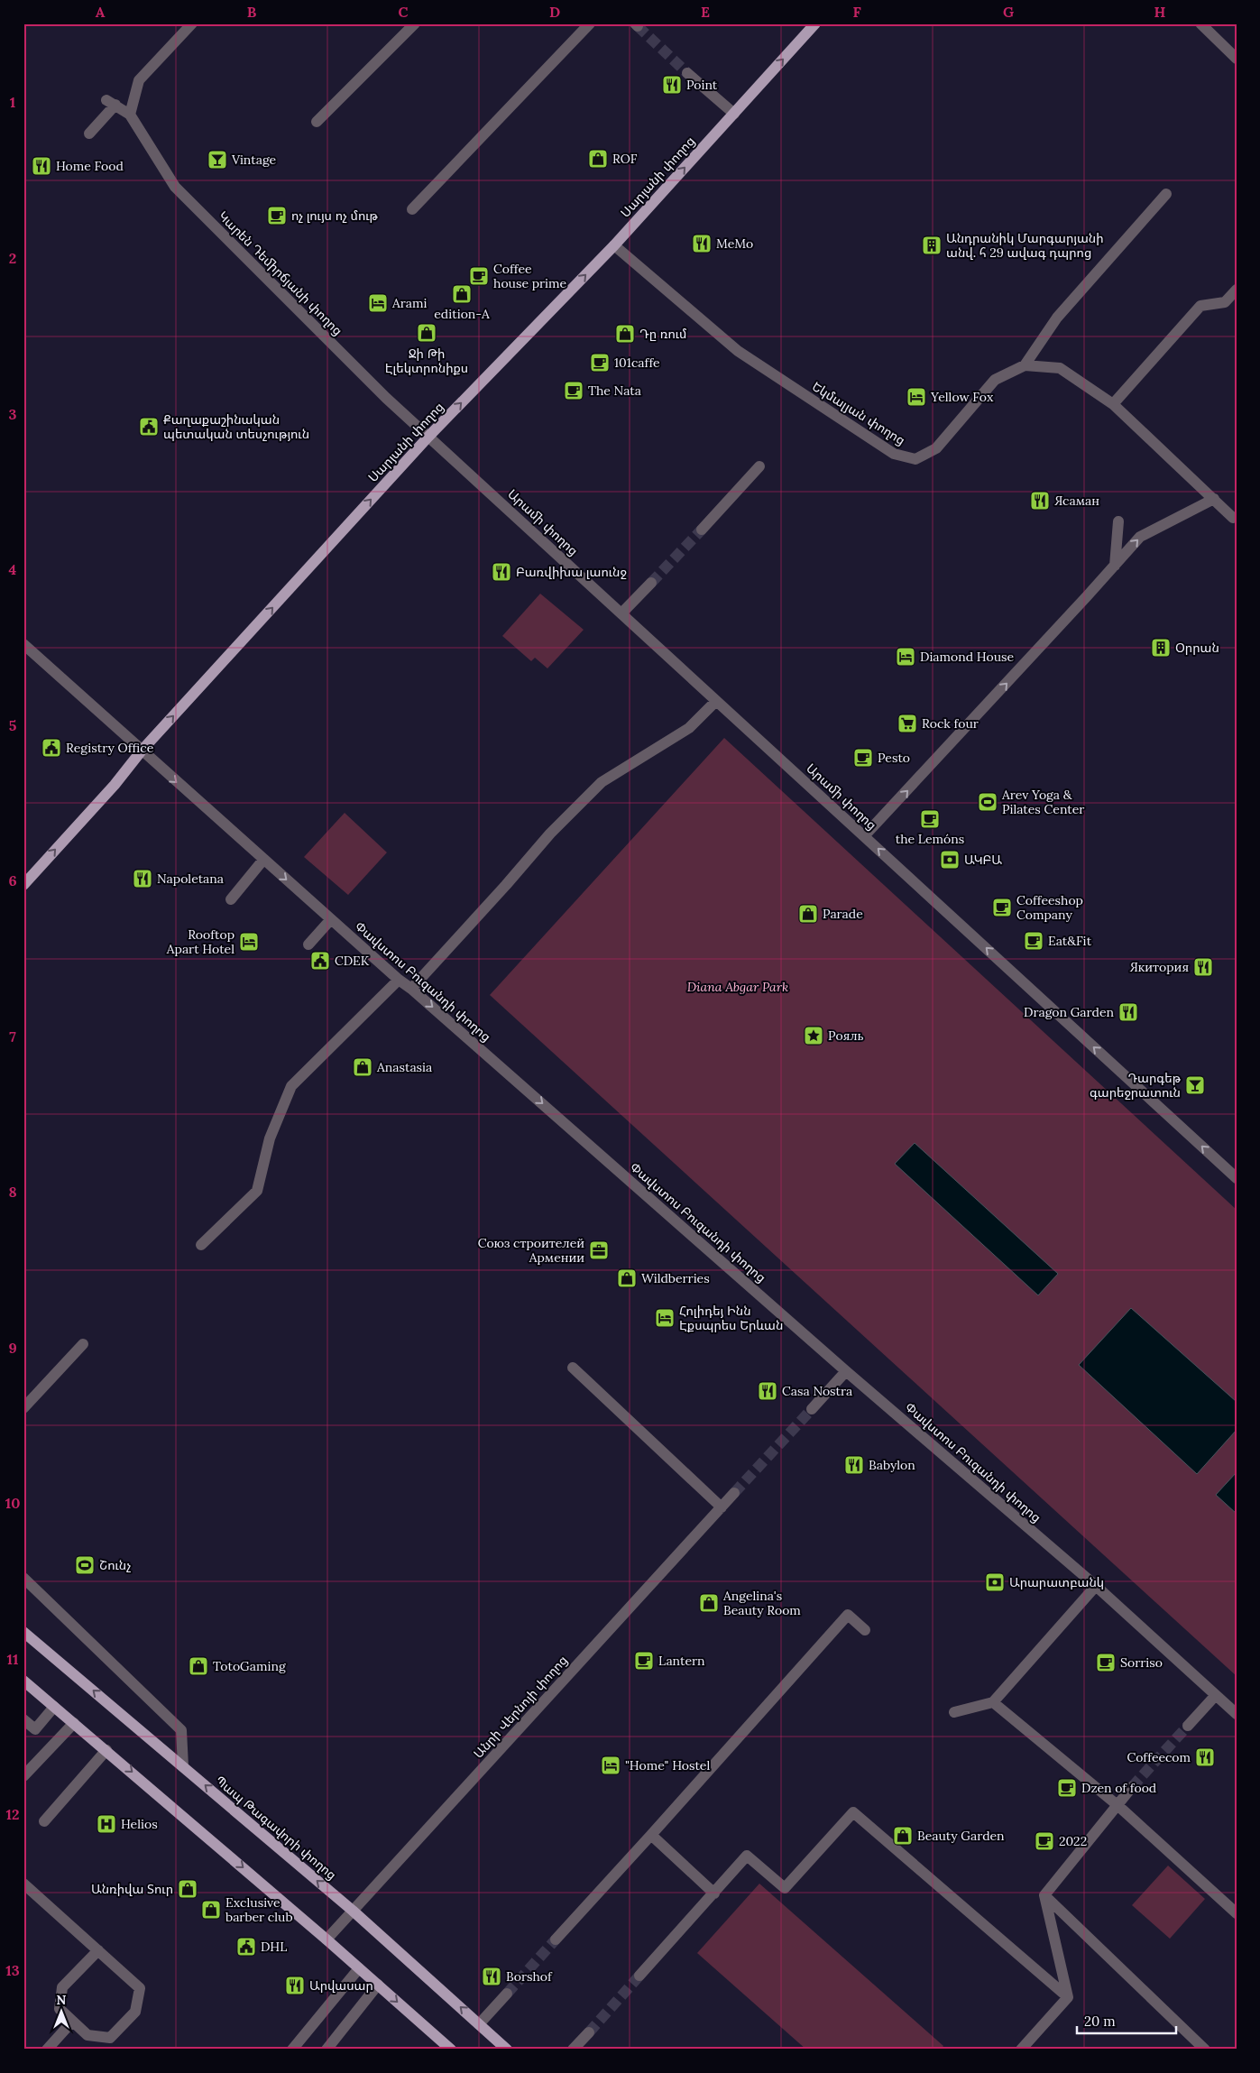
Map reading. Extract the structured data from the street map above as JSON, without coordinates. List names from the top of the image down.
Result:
{
  "streets": {
    "main road": ["Սարյանի փողոց", "Պապ Թագավորի փողոց"],
    "street": [
      "Կարեն Դեմիրճյանի փողոց",
      "Եկմալյան փողոց",
      "Արամի փողոց",
      "Փավստոս Բուզանդի փողոց",
      "Անրի Վերնոյի փողոց"
    ]
  },
  "crossings": [
    ["Սարյանի փողոց", "Կարեն Դեմիրճյանի փողոց"],
    ["Սարյանի փողոց", "Եկմալյան փողոց"],
    ["Սարյանի փողոց", "Արամի փողոց"],
    ["Սարյանի փողոց", "Փավստոս Բուզանդի փողոց"],
    ["Կարեն Դեմիրճյանի փողոց", "Արամի փողոց"],
    ["Անրի Վերնոյի փողոց", "Պապ Թագավորի փողոց"]
  ],
  "one_way": ["Սարյանի փողոց", "Արամի փողոց", "Փավստոս Բուզանդի փողոց"],
  "parks": ["Diana Abgar Park"],
  "places": {
    "restaurant": [
      "Point",
      "Home Food",
      "MeMo",
      "Ясаман",
      "Բառվիխա լաունջ",
      "Napoletana",
      "Якитория",
      "Dragon Garden",
      "Casa Nostra",
      "Babylon",
      "Coffeecom",
      "Borshof",
      "Արվասար"
    ],
    "shop": [
      "ROF",
      "edition-A",
      "Ջի Թի Էլեկտրոնիքս",
      "Դը ռում",
      "Parade",
      "Anastasia",
      "Wildberries",
      "Angelina's Beauty Room",
      "TotoGaming",
      "Beauty Garden",
      "Անռիվա Տուր",
      "Exclusive barber club"
    ],
    "bar": ["Vintage", "Դարգեթ գարեջրատուն"],
    "cafe": [
      "ոչ լույս ոչ մութ",
      "Coffee house prime",
      "101caffe",
      "The Nata",
      "Pesto",
      "the Lemóns",
      "Coffeeshop Company",
      "Eat&Fit",
      "Lantern",
      "Sorriso",
      "Dzen of food",
      "2022"
    ],
    "building": ["Անդրանիկ Մարգարյանի անվ. հ 29 ավագ դպրոց", "Օրրան"],
    "hotel": [
      "Arami",
      "Yellow Fox",
      "Diamond House",
      "Rooftop Apart Hotel",
      "Հոլիդեյ Ինն Էքսպրես Երևան",
      "\"Home\" Hostel"
    ],
    "public building": [
      "Քաղաքաշինական պետական տեսչություն",
      "Registry Office",
      "CDEK",
      "DHL"
    ],
    "supermarket": ["Rock four"],
    "sports": ["Arev Yoga & Pilates Center", "Շունչ"],
    "bank": ["ԱԿԲԱ", "Արարատբանկ"],
    "place": ["Рояль"],
    "office": ["Союз строителей Армении"],
    "hospital": ["Helios"]
  },
  "scale_bar": "20 m",
  "north": "top",
  "grid": {
    "columns": [
      "A",
      "B",
      "C",
      "D",
      "E",
      "F",
      "G",
      "H"
    ],
    "rows": [
      "1",
      "2",
      "3",
      "4",
      "5",
      "6",
      "7",
      "8",
      "9",
      "10",
      "11",
      "12",
      "13"
    ]
  }
}
